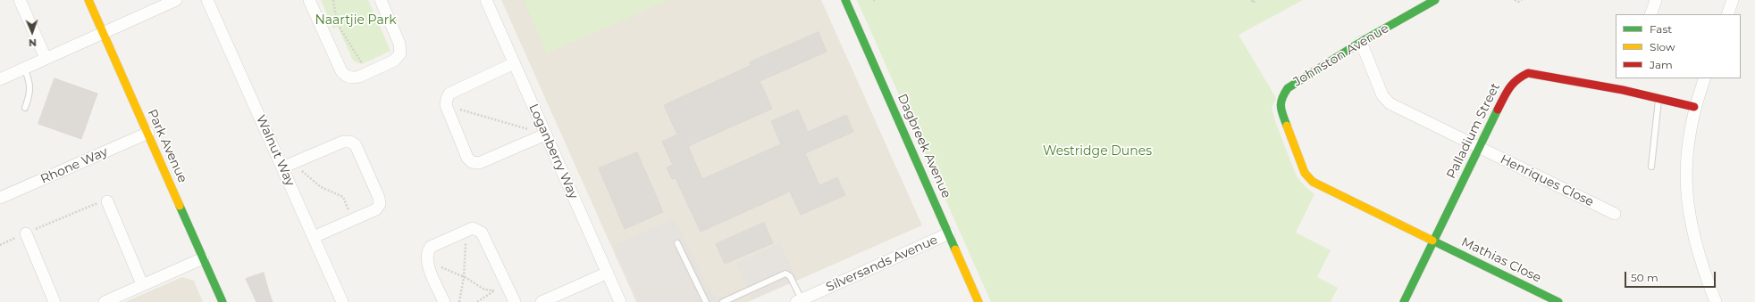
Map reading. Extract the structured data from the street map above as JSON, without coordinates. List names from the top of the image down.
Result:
{
  "streets": {
    "street": [
      "Johnston Avenue",
      "Palladium Street",
      "Park Avenue",
      "Dagbreek Avenue",
      "Walnut Way",
      "Loganberry Way",
      "Rhone Way",
      "Henriques Close",
      "Mathias Close",
      "Silversands Avenue"
    ]
  },
  "crossings": [
    ["Johnston Avenue", "Palladium Street"],
    ["Johnston Avenue", "Henriques Close"],
    ["Johnston Avenue", "Mathias Close"],
    ["Palladium Street", "Henriques Close"],
    ["Palladium Street", "Mathias Close"],
    ["Park Avenue", "Rhone Way"],
    ["Dagbreek Avenue", "Silversands Avenue"]
  ],
  "parks": ["Naartjie Park", "Westridge Dunes"],
  "legend": ["Fast", "Slow", "Jam"],
  "scale_bar": "50 m",
  "north": "bottom"
}
